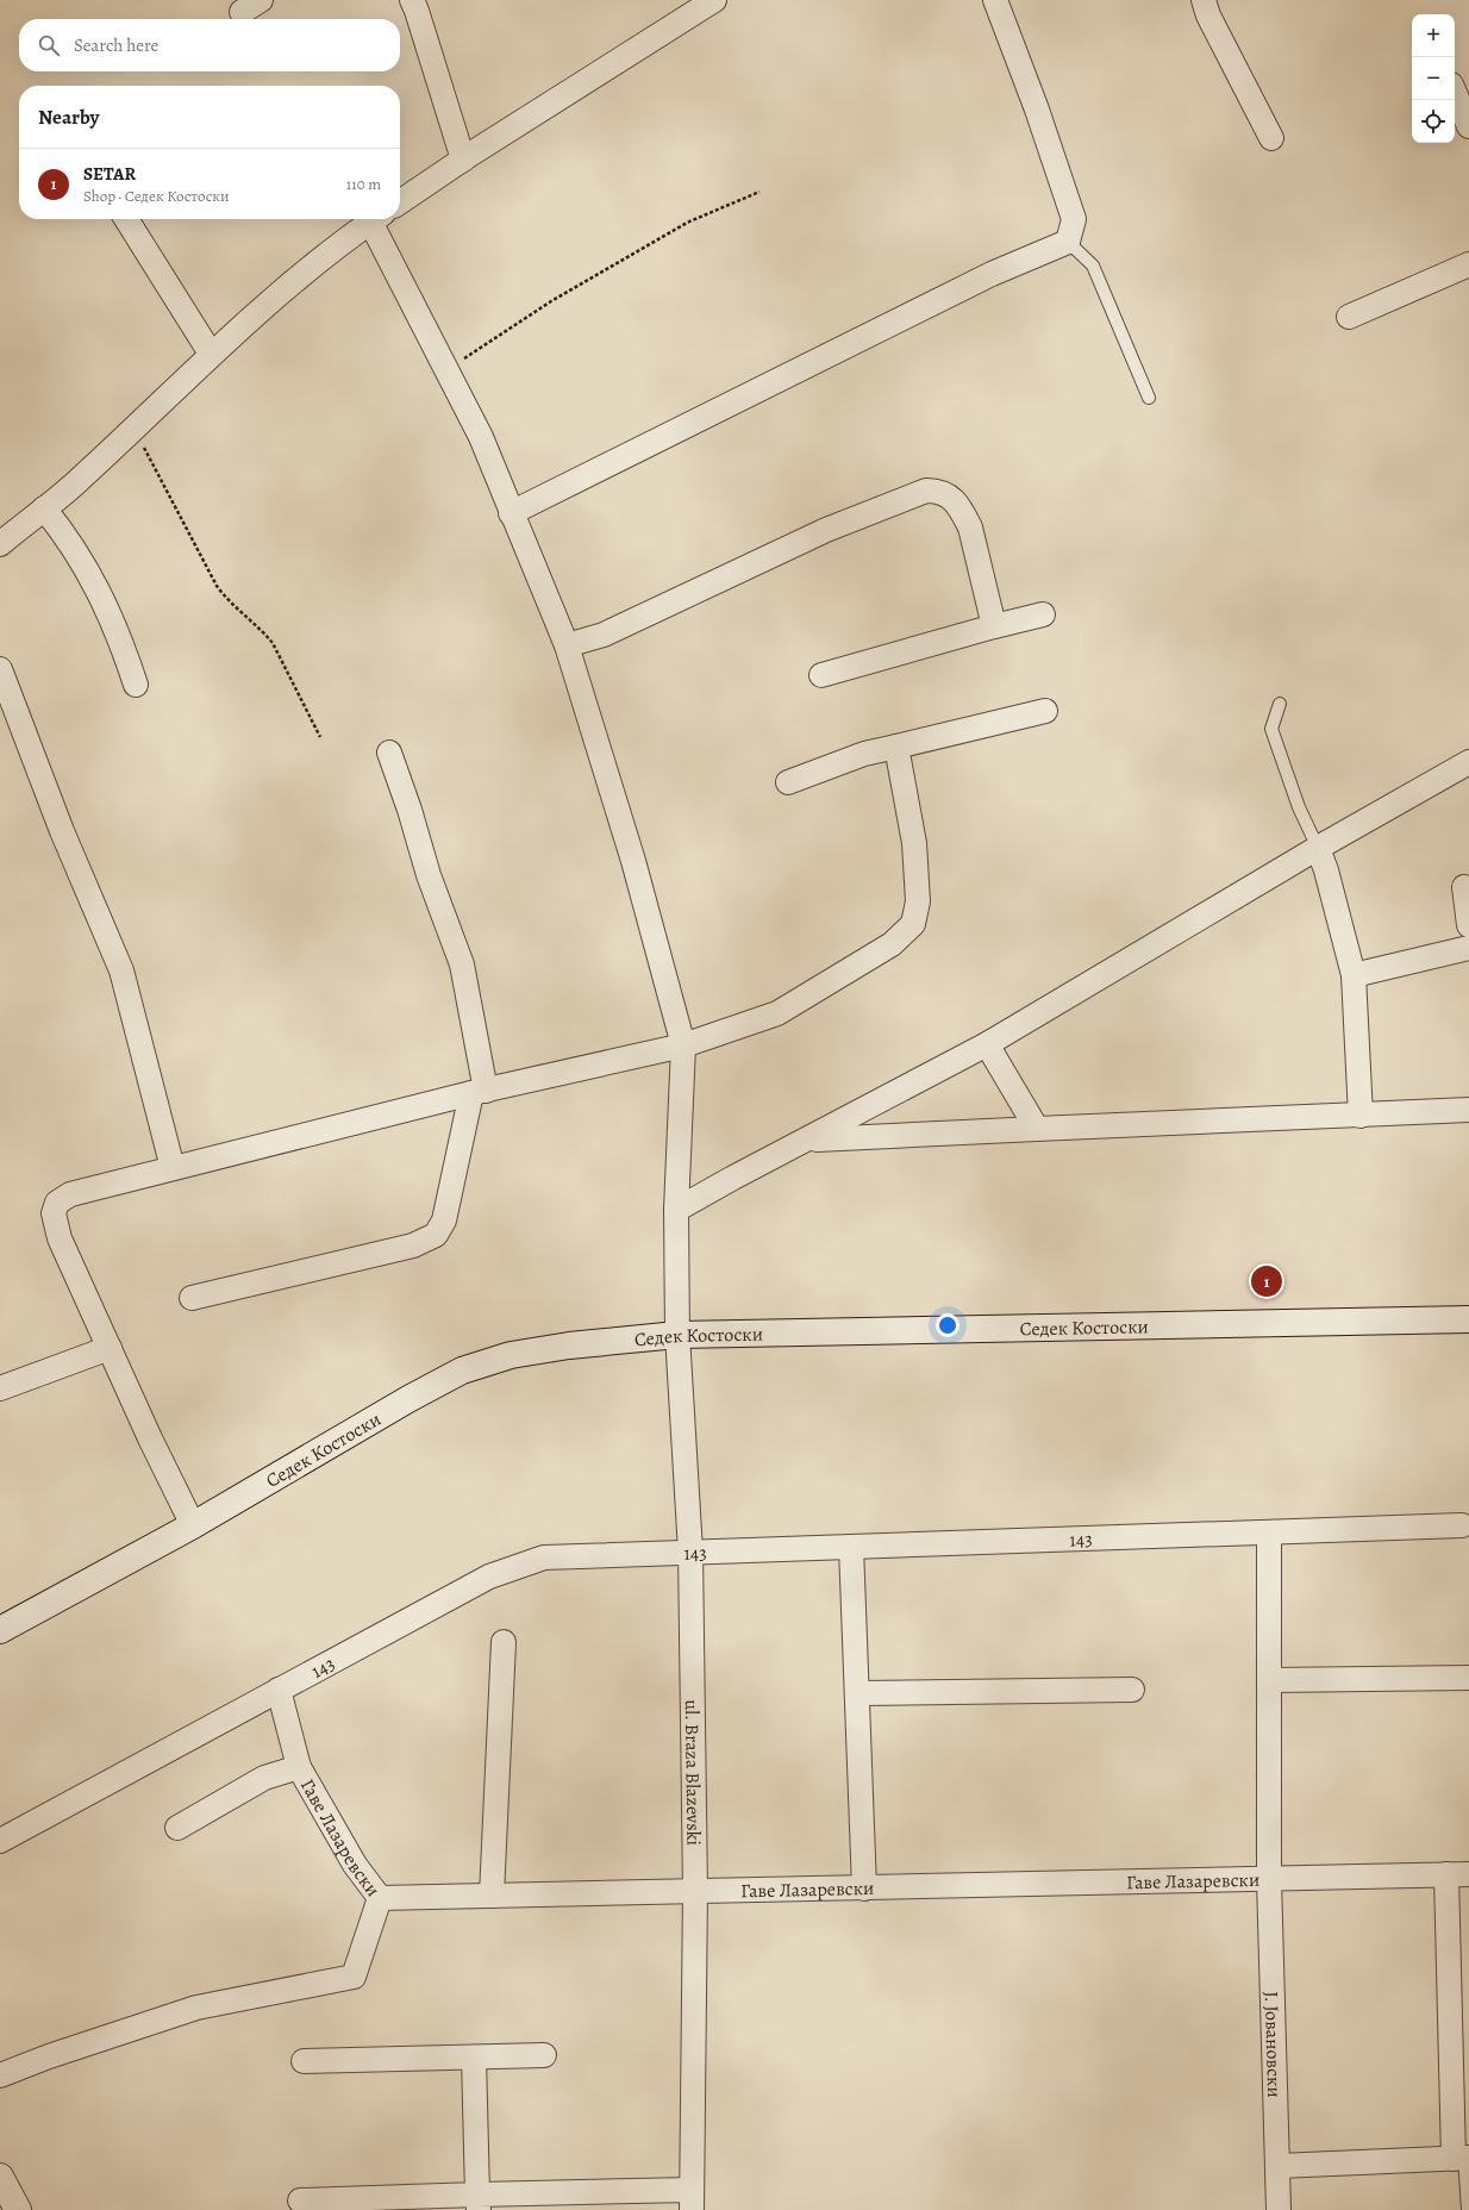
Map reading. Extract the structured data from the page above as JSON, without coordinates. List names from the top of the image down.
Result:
{
  "streets": {
    "main road": ["Седек Костоски"],
    "street": [
      "143",
      "ul. Braza Blazevski",
      "Гаве Лазаревски",
      "Ј. Јовановски"
    ]
  },
  "crossings": [
    ["Седек Костоски", "ul. Braza Blazevski"],
    ["143", "ul. Braza Blazevski"],
    ["143", "Гаве Лазаревски"],
    ["143", "Ј. Јовановски"],
    ["ul. Braza Blazevski", "Гаве Лазаревски"],
    ["Гаве Лазаревски", "Ј. Јовановски"]
  ],
  "page": {
    "map_buttons": ["+", "−"],
    "search": "Search here",
    "heading": "Nearby",
    "list": [
      {
        "mark": "1",
        "name": "SETAR",
        "note": "Shop · Седек Костоски",
        "value": "110 m"
      }
    ],
    "pins": "1"
  }
}
